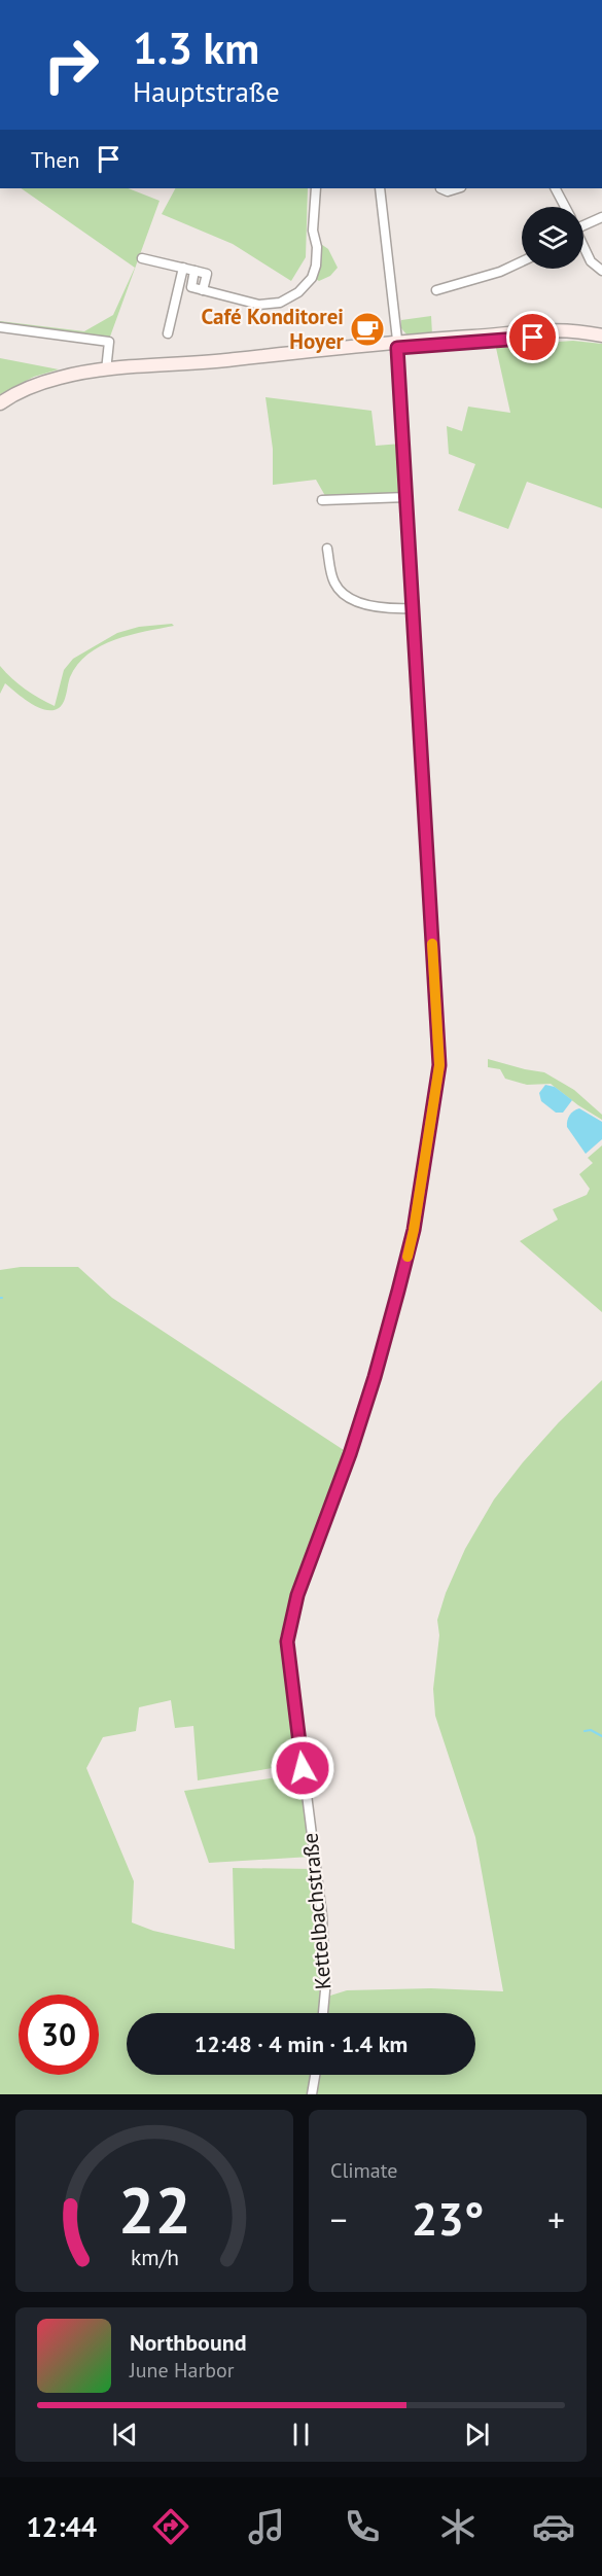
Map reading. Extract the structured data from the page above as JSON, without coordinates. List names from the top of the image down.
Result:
{
  "streets": {
    "street": ["Kettelbachstraße"]
  },
  "places": {
    "cafe": ["Café Konditorei Hoyer"]
  },
  "page": {
    "turn": ["1.3 km", "Hauptstraße"],
    "then": "Then",
    "limit": "30",
    "trip": "12:48 · 4 min · 1.4 km",
    "tile": "Climate",
    "heat": ["−", "23°", "+"],
    "song": ["Northbound", "June Harbor"],
    "tabs": "12:44",
    "gauge": ["22", "km/h"]
  }
}
